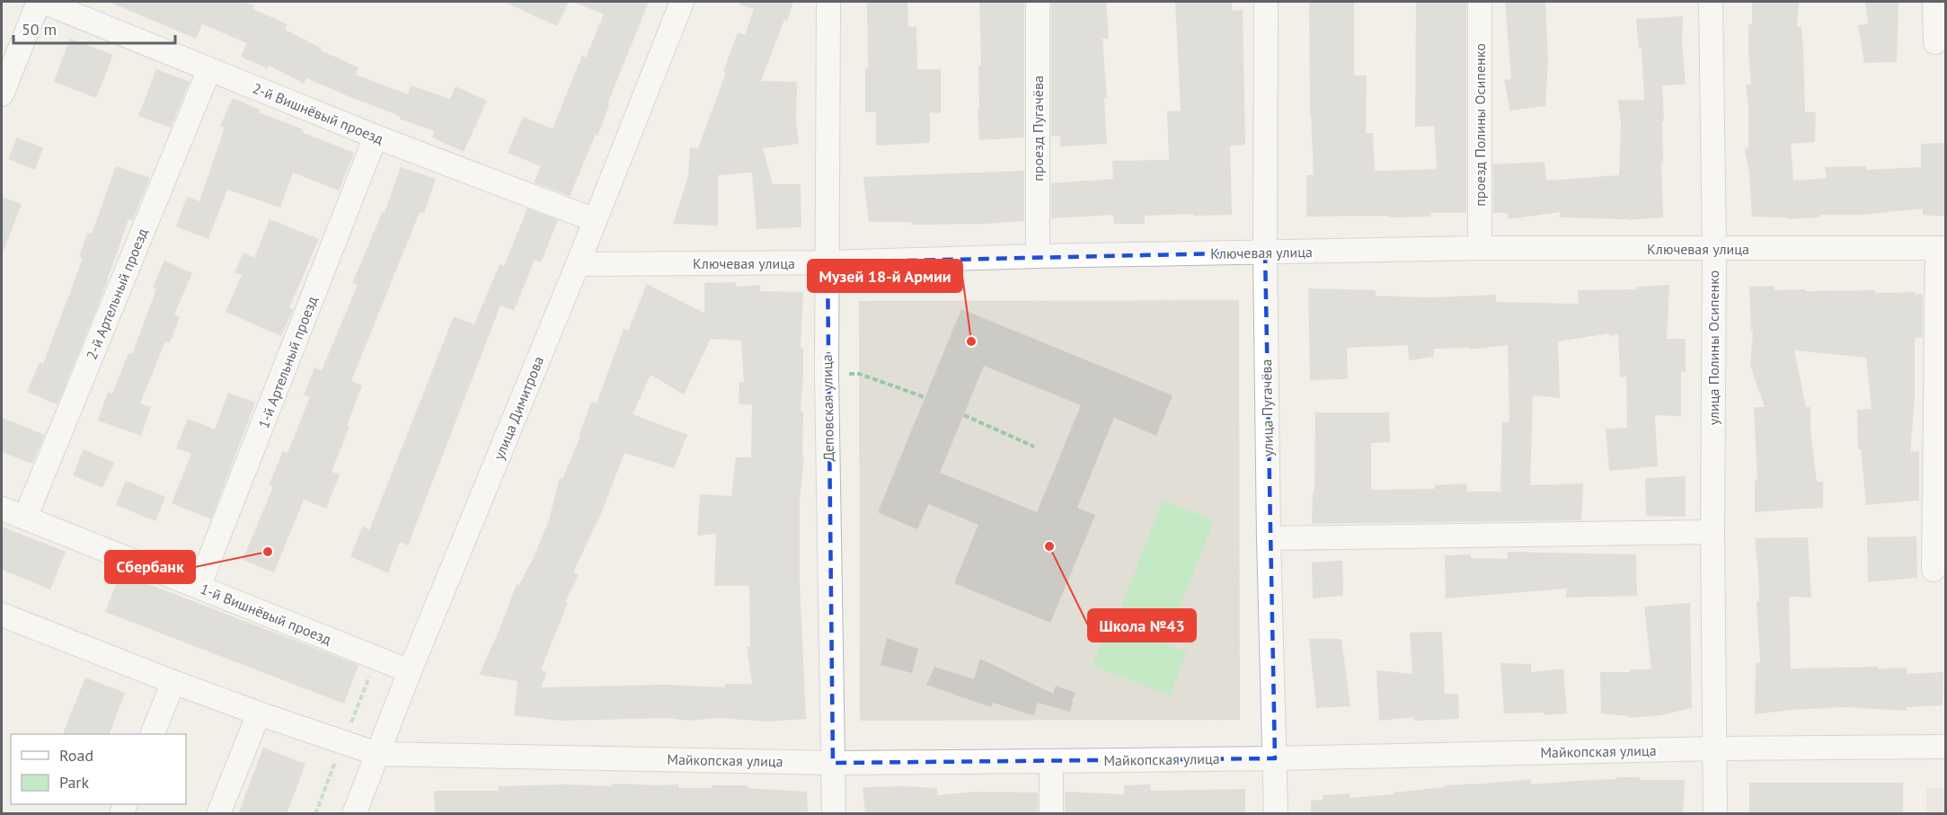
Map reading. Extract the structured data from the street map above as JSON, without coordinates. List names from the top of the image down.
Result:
{
  "streets": {
    "street": [
      "2-й Вишнёвый проезд",
      "проезд Полины Осипенко",
      "проезд Пугачёва",
      "Ключевая улица",
      "2-й Артельный проезд",
      "улица Полины Осипенко",
      "1-й Артельный проезд",
      "улица Димитрова",
      "Деповская улица",
      "улица Пугачёва",
      "1-й Вишнёвый проезд",
      "Майкопская улица"
    ]
  },
  "crossings": [
    ["2-й Вишнёвый проезд", "2-й Артельный проезд"],
    ["2-й Вишнёвый проезд", "1-й Артельный проезд"],
    ["2-й Вишнёвый проезд", "улица Димитрова"],
    ["проезд Полины Осипенко", "Ключевая улица"],
    ["проезд Пугачёва", "Ключевая улица"],
    ["Ключевая улица", "улица Полины Осипенко"],
    ["Ключевая улица", "улица Димитрова"],
    ["Ключевая улица", "Деповская улица"],
    ["Ключевая улица", "улица Пугачёва"],
    ["2-й Артельный проезд", "1-й Вишнёвый проезд"],
    ["улица Полины Осипенко", "Майкопская улица"],
    ["1-й Артельный проезд", "1-й Вишнёвый проезд"],
    ["улица Димитрова", "1-й Вишнёвый проезд"],
    ["улица Димитрова", "Майкопская улица"],
    ["Деповская улица", "Майкопская улица"],
    ["улица Пугачёва", "Майкопская улица"]
  ],
  "places": ["Музей 18-й Армии", "Школа №43", "Сбербанк"],
  "legend": ["Road", "Park"],
  "scale_bar": "50 m"
}
